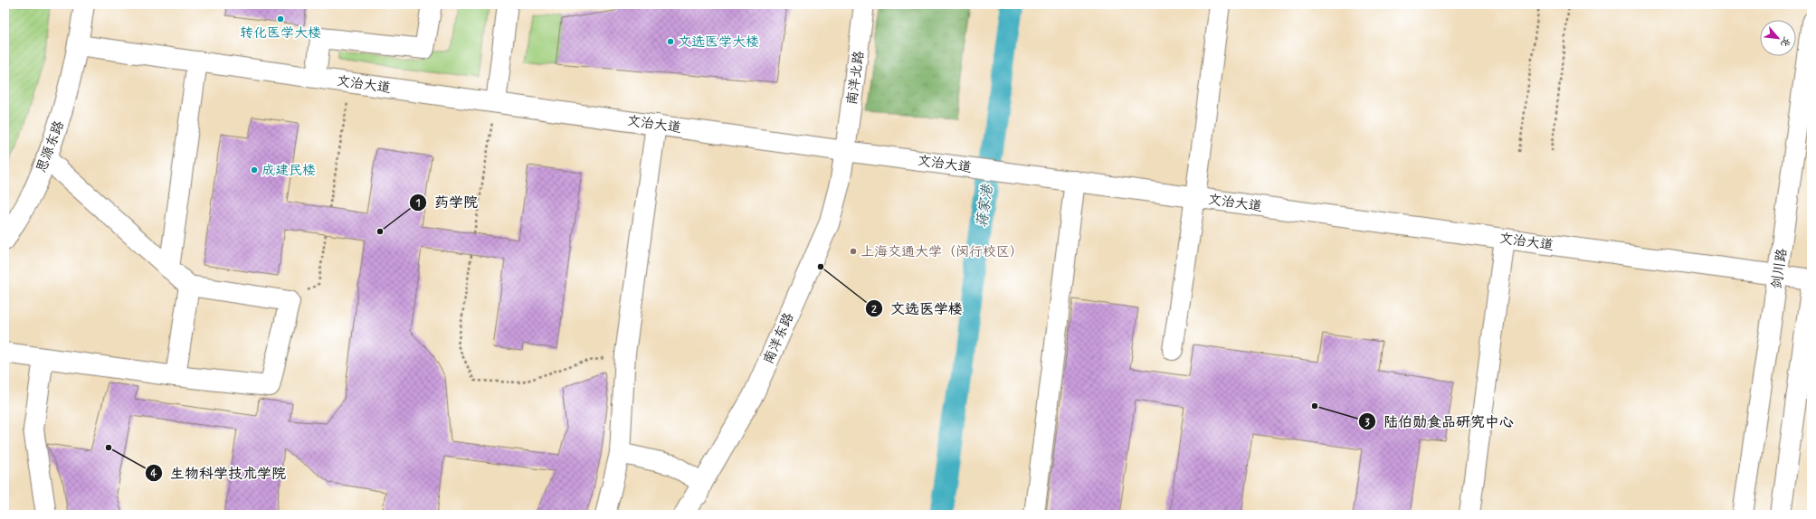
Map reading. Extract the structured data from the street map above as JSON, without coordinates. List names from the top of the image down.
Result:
{
  "streets": {
    "main road": [
      "南洋北路",
      "文治大道",
      "思源东路",
      "剑川路",
      "南洋东路"
    ]
  },
  "crossings": [
    ["南洋北路", "文治大道"],
    ["南洋北路", "南洋东路"],
    ["文治大道", "思源东路"],
    ["文治大道", "剑川路"],
    ["文治大道", "南洋东路"]
  ],
  "water": ["蒋家港"],
  "places": [
    "转化医学大楼",
    "文选医学大楼",
    "成建民楼",
    "药学院",
    "上海交通大学（闵行校区）",
    "文选医学楼",
    "陆伯勋食品研究中心",
    "生物科学技术学院"
  ],
  "north": "bottom right"
}
